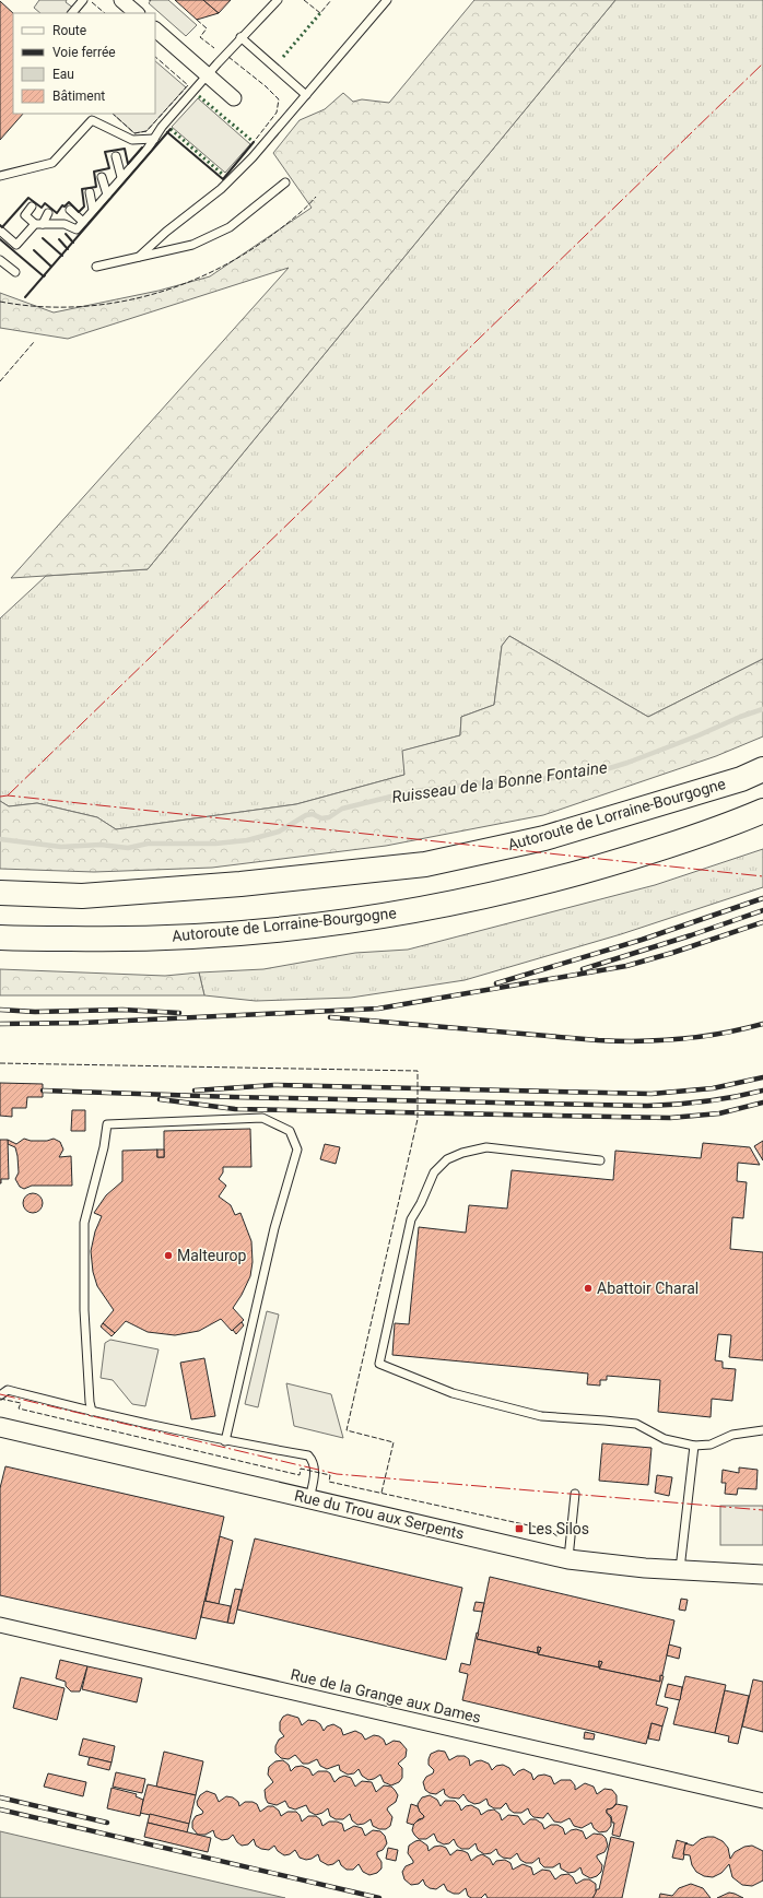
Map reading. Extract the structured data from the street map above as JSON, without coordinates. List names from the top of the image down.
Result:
{
  "streets": {
    "highway": ["Autoroute de Lorraine-Bourgogne"],
    "street": ["Rue du Trou aux Serpents", "Rue de la Grange aux Dames"]
  },
  "water": ["Ruisseau de la Bonne Fontaine"],
  "places": {
    "other": ["Malteurop", "Abattoir Charal"],
    "transit": ["Les Silos"]
  },
  "legend": [
    "Route",
    "Voie ferrée",
    "Eau",
    "Bâtiment"
  ]
}
